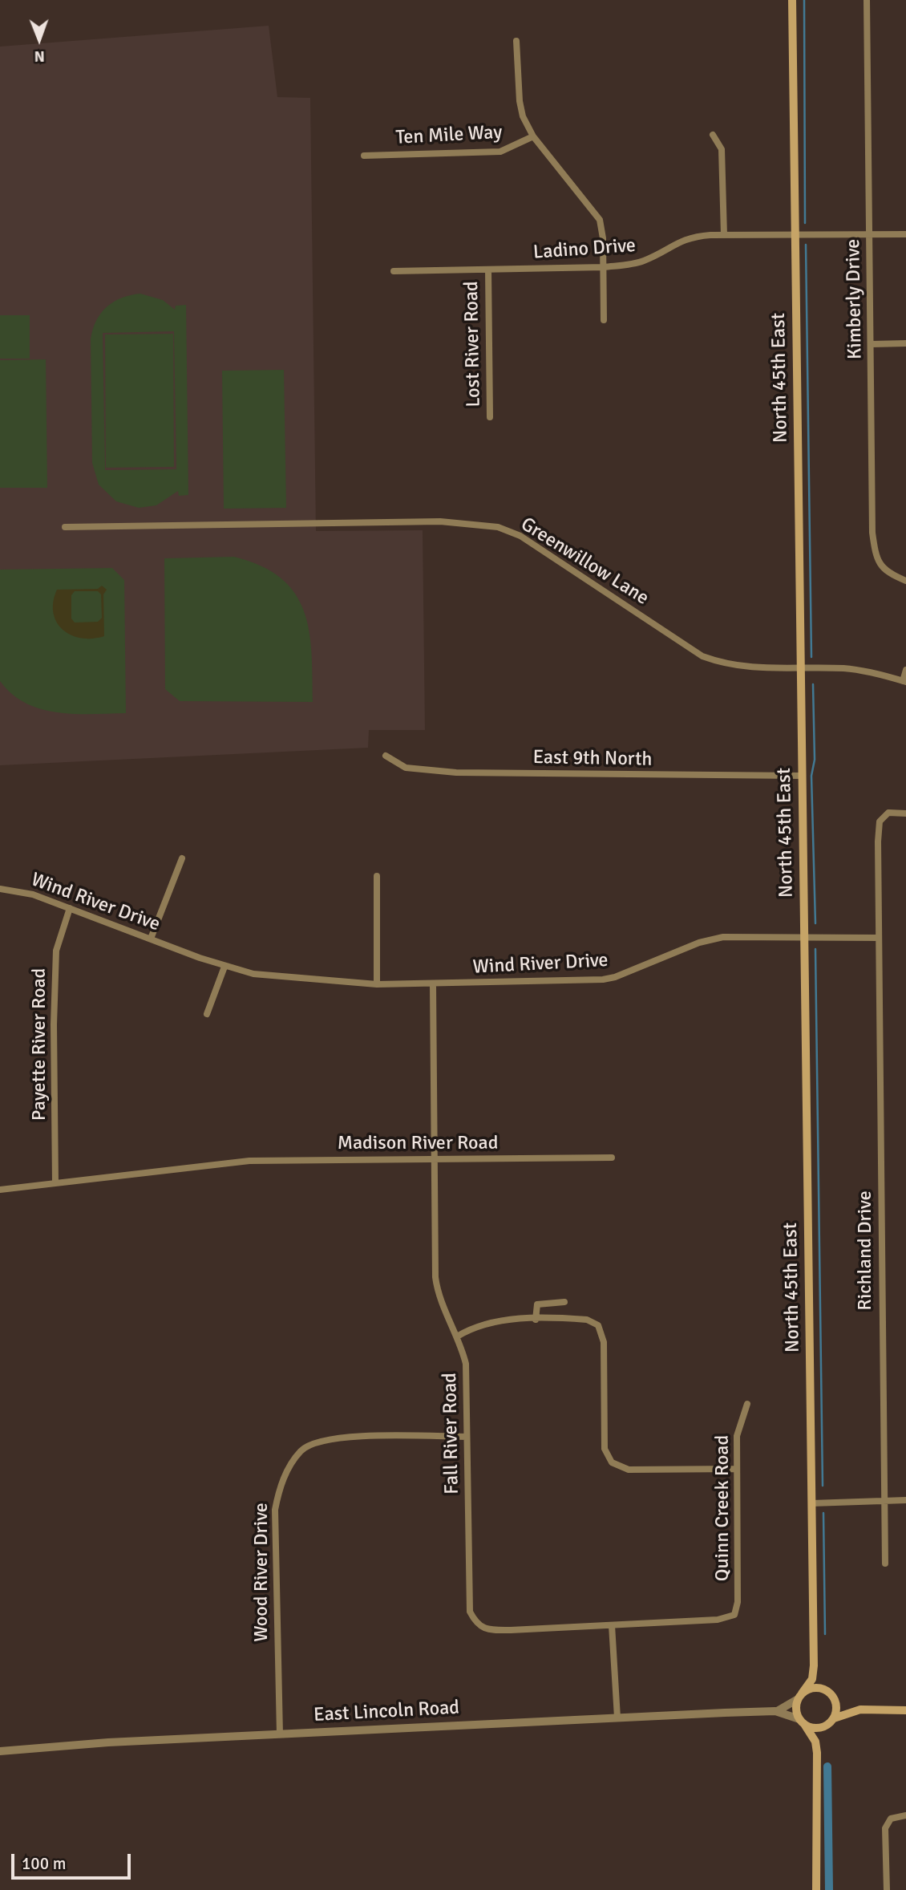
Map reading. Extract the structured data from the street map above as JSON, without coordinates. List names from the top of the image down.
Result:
{
  "streets": {
    "main road": ["North 45th East"],
    "street": [
      "Ten Mile Way",
      "Ladino Drive",
      "Kimberly Drive",
      "Lost River Road",
      "Greenwillow Lane",
      "East 9th North",
      "Wind River Drive",
      "Payette River Road",
      "Madison River Road",
      "Richland Drive",
      "Fall River Road",
      "Quinn Creek Road",
      "Wood River Drive",
      "East Lincoln Road"
    ]
  },
  "crossings": [
    ["Ladino Drive", "Kimberly Drive"],
    ["Ladino Drive", "Lost River Road"],
    ["Ladino Drive", "North 45th East"],
    ["North 45th East", "Greenwillow Lane"],
    ["North 45th East", "East 9th North"],
    ["North 45th East", "Wind River Drive"],
    ["North 45th East", "East Lincoln Road"],
    ["Wind River Drive", "Payette River Road"],
    ["Wind River Drive", "Richland Drive"],
    ["Wind River Drive", "Fall River Road"],
    ["Payette River Road", "Madison River Road"],
    ["Madison River Road", "Fall River Road"],
    ["Fall River Road", "Quinn Creek Road"],
    ["Fall River Road", "Wood River Drive"],
    ["Wood River Drive", "East Lincoln Road"]
  ],
  "scale_bar": "100 m",
  "north": "bottom"
}
